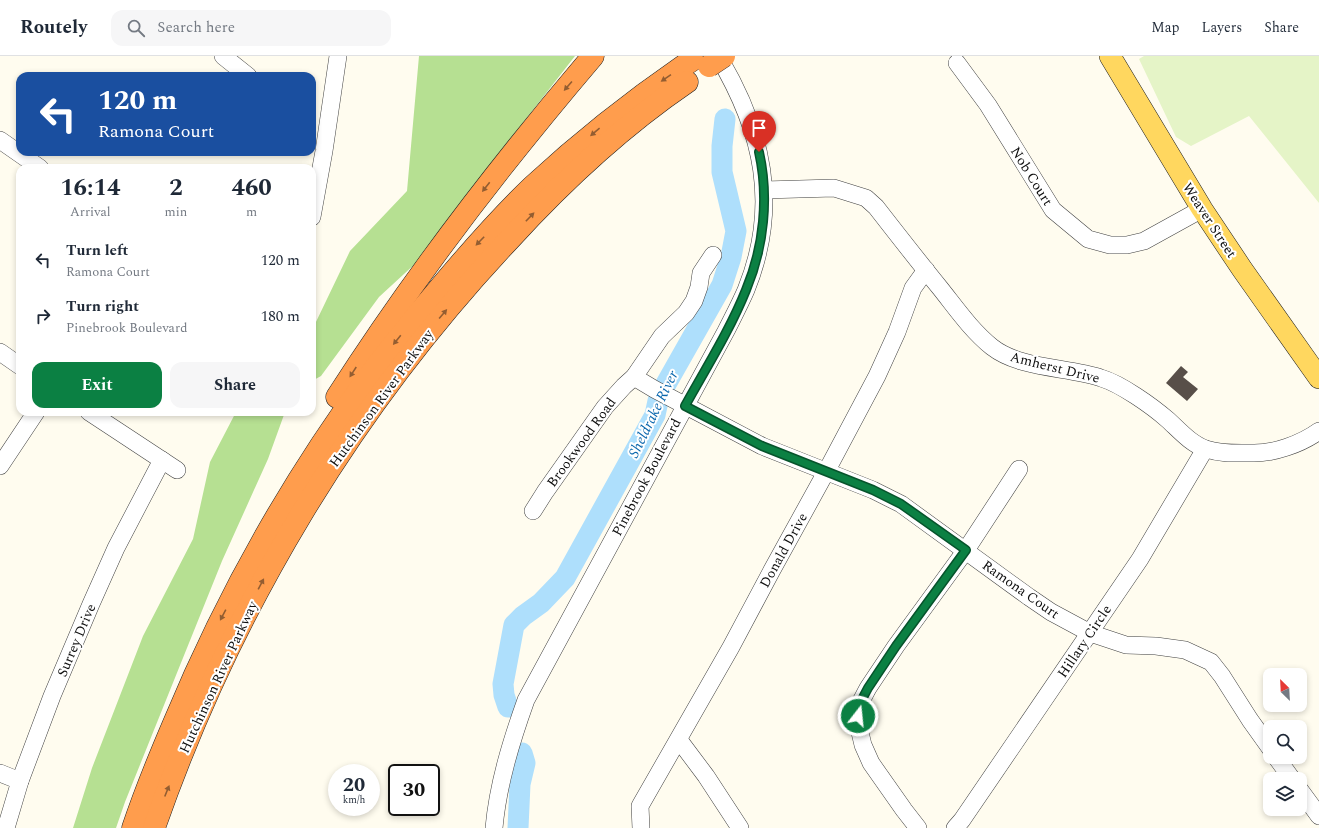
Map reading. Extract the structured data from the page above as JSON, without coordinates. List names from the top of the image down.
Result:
{
  "streets": {
    "highway": ["Hutchinson River Parkway"],
    "main road": ["Weaver Street"],
    "street": [
      "Nob Court",
      "Amherst Drive",
      "Brookwood Road",
      "Pinebrook Boulevard",
      "Donald Drive",
      "Ramona Court",
      "Surrey Drive",
      "Hillary Circle"
    ]
  },
  "crossings": [
    ["Nob Court", "Weaver Street"],
    ["Amherst Drive", "Pinebrook Boulevard"],
    ["Amherst Drive", "Donald Drive"],
    ["Amherst Drive", "Hillary Circle"],
    ["Hutchinson River Parkway", "Pinebrook Boulevard"],
    ["Pinebrook Boulevard", "Ramona Court"],
    ["Donald Drive", "Ramona Court"],
    ["Ramona Court", "Hillary Circle"]
  ],
  "water": ["Sheldrake River"],
  "north": "top left",
  "page": {
    "header": "Routely",
    "search": "Search here",
    "nav": ["Map", "Layers", "Share"],
    "turn": ["120 m", "Ramona Court"],
    "eta": [
      "16:14",
      "Arrival",
      "2",
      "min",
      "460",
      "m"
    ],
    "list": [
      {
        "name": "Turn left",
        "note": "Ramona Court",
        "value": "120 m"
      },
      {
        "name": "Turn right",
        "note": "Pinebrook Boulevard",
        "value": "180 m"
      }
    ],
    "buttons": ["Exit", "Share"],
    "speed": "20 km/h",
    "limit": "30"
  }
}
